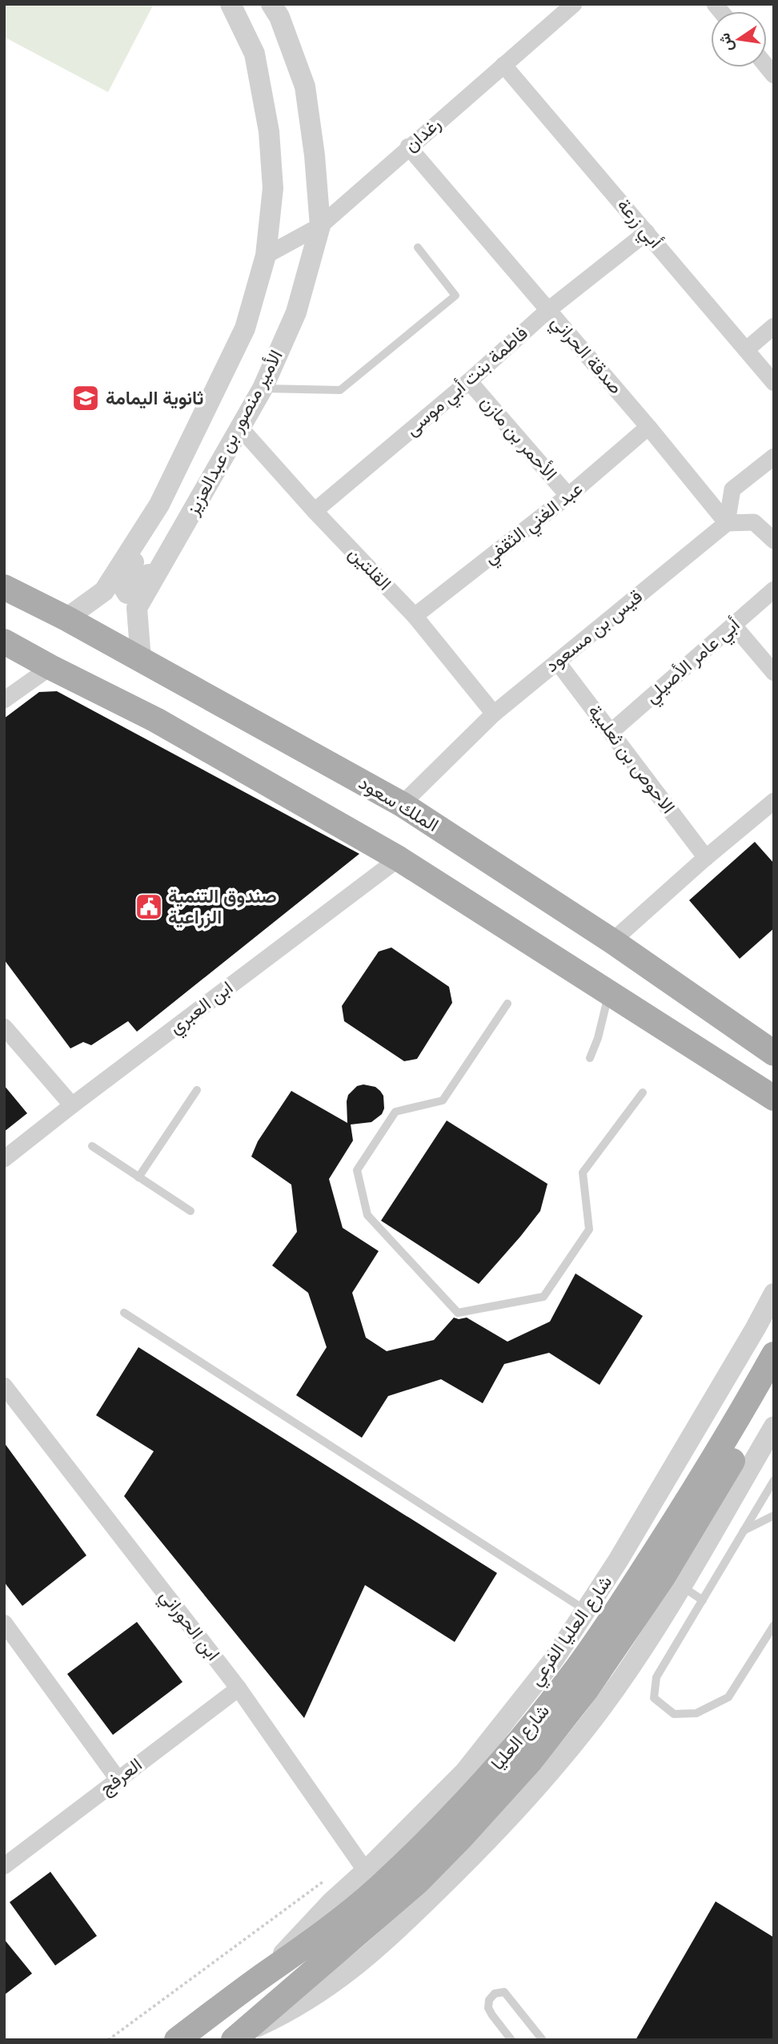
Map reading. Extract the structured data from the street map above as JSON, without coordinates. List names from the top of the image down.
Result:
{
  "streets": {
    "main road": ["الملك سعود", "شارع العليا"],
    "street": [
      "رغدان",
      "أبي زرعة",
      "صدقة الحراني",
      "فاطمة بنت أبي موسى",
      "الأمير منصور بن عبدالعزيز",
      "الأحمر بن مازن",
      "عبد الغني الثقفي",
      "القلتين",
      "قيس بن مسعود",
      "أبي عامر الأصيلي",
      "الاحوص بن ثعلبية",
      "ابن العبري",
      "ابن الحوراني",
      "شارع العليا الفرعي",
      "العرفج"
    ]
  },
  "crossings": [
    ["رغدان", "أبي زرعة"],
    ["رغدان", "صدقة الحراني"],
    ["رغدان", "الأمير منصور بن عبدالعزيز"],
    ["أبي زرعة", "فاطمة بنت أبي موسى"],
    ["صدقة الحراني", "فاطمة بنت أبي موسى"],
    ["صدقة الحراني", "عبد الغني الثقفي"],
    ["صدقة الحراني", "قيس بن مسعود"],
    ["فاطمة بنت أبي موسى", "الأحمر بن مازن"],
    ["فاطمة بنت أبي موسى", "القلتين"],
    ["الأمير منصور بن عبدالعزيز", "القلتين"],
    ["الأمير منصور بن عبدالعزيز", "الملك سعود"],
    ["الأحمر بن مازن", "عبد الغني الثقفي"],
    ["عبد الغني الثقفي", "القلتين"],
    ["القلتين", "قيس بن مسعود"],
    ["قيس بن مسعود", "الاحوص بن ثعلبية"],
    ["قيس بن مسعود", "الملك سعود"],
    ["أبي عامر الأصيلي", "الاحوص بن ثعلبية"],
    ["ابن الحوراني", "شارع العليا الفرعي"],
    ["ابن الحوراني", "العرفج"],
    ["شارع العليا الفرعي", "شارع العليا"]
  ],
  "places": {
    "school or university": ["ثانوية اليمامة"],
    "public building": ["صندوق التنمية الزراعية"]
  },
  "north": "left"
}
